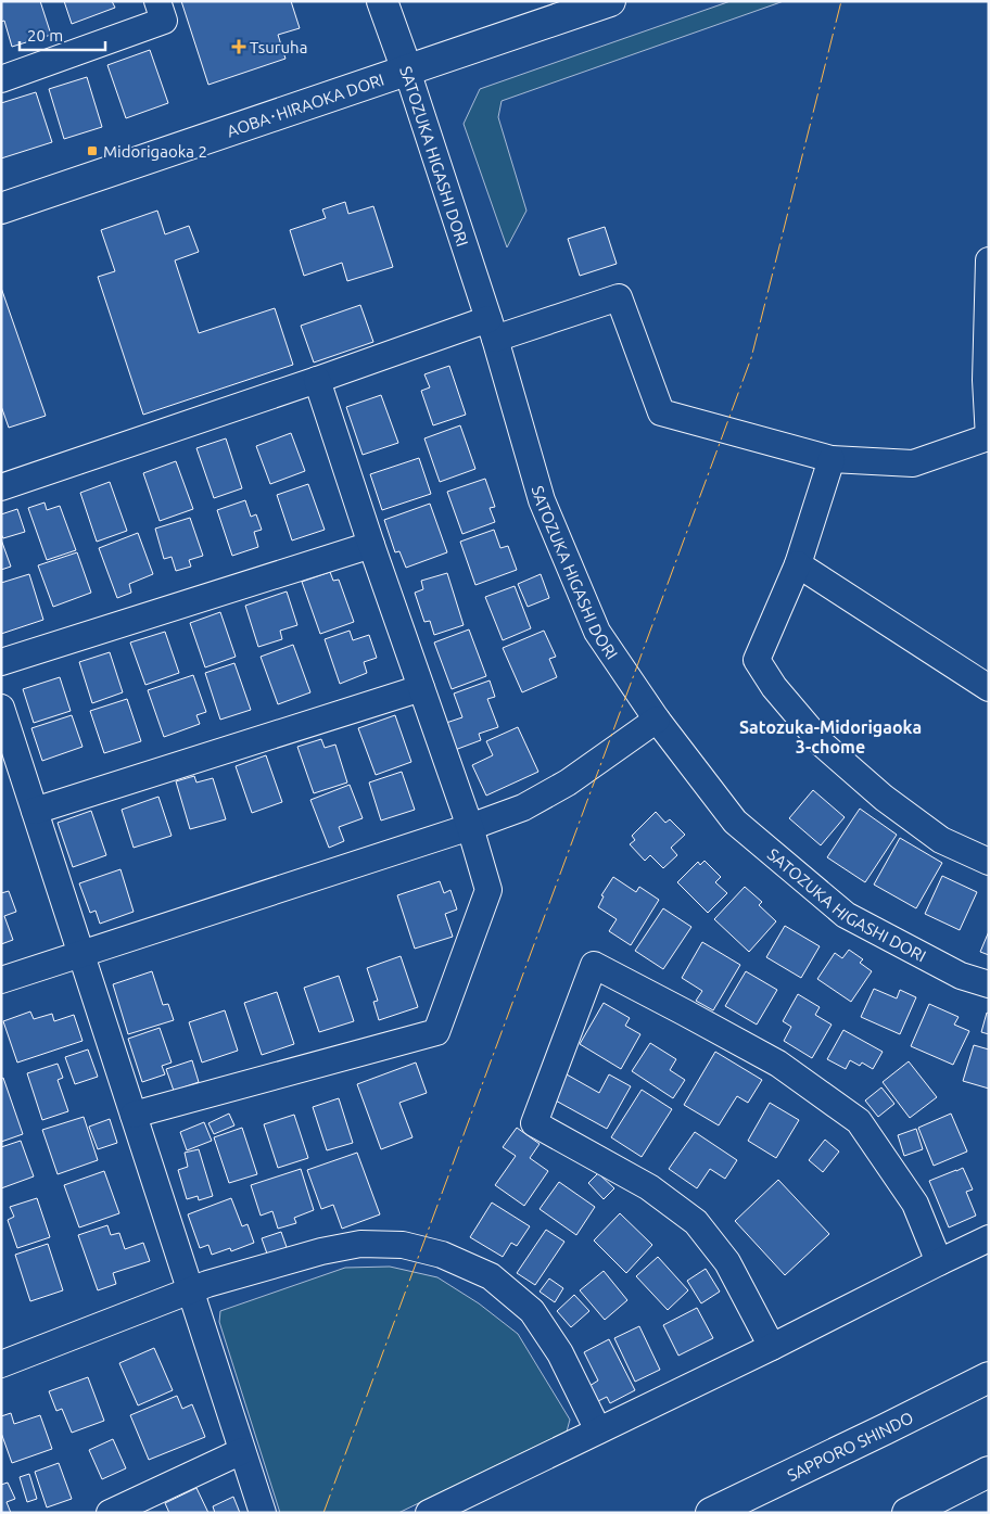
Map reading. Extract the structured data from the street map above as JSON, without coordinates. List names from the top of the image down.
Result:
{
  "streets": {
    "main road": ["AOBA･HIRAOKA DORI", "SATOZUKA HIGASHI DORI", "SAPPORO SHINDO"]
  },
  "crossings": [
    ["AOBA･HIRAOKA DORI", "SATOZUKA HIGASHI DORI"]
  ],
  "districts": ["Satozuka-Midorigaoka 3-chome"],
  "places": {
    "health": ["Tsuruha"],
    "transit": ["Midorigaoka 2"]
  },
  "scale_bar": "20 m"
}
